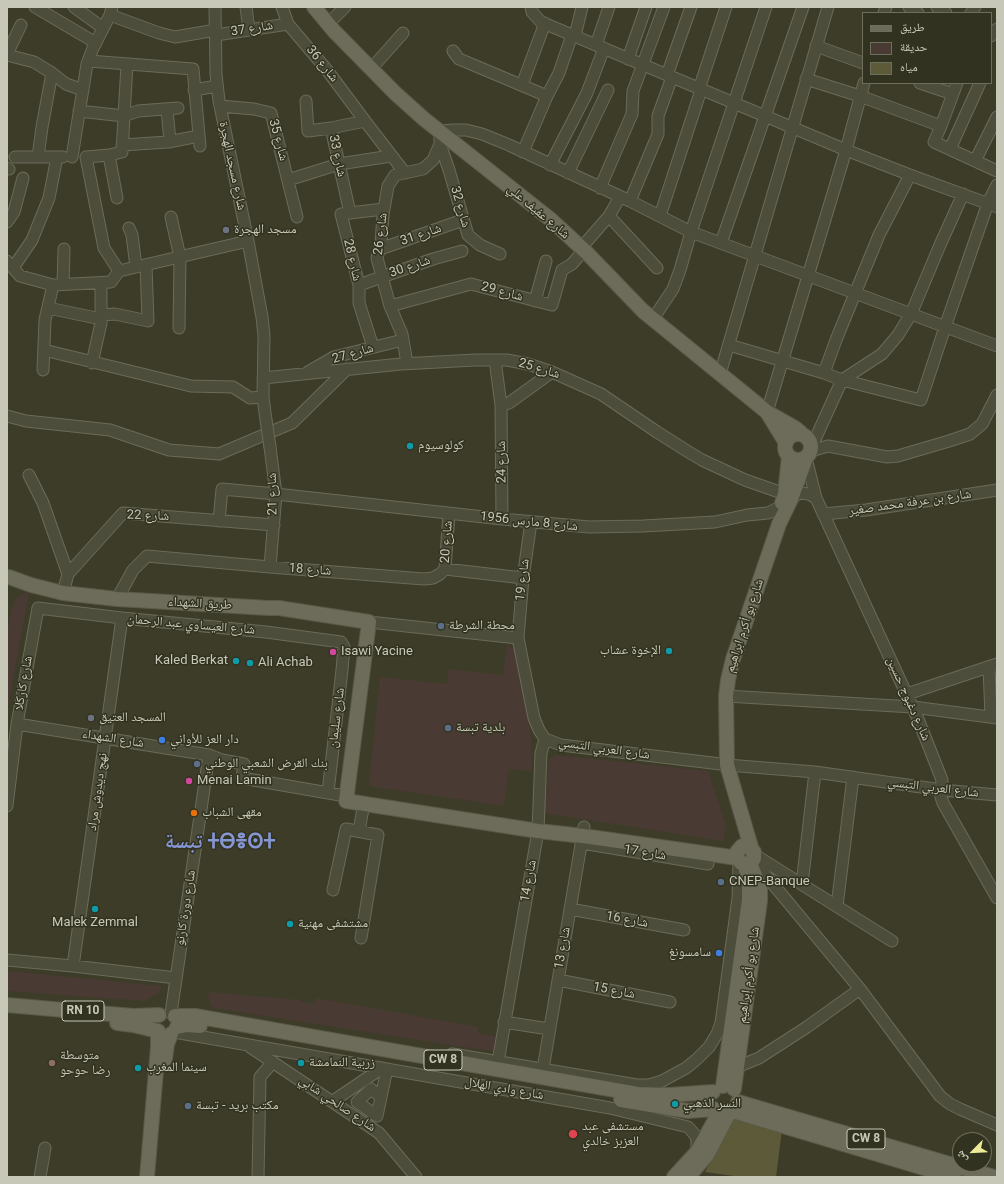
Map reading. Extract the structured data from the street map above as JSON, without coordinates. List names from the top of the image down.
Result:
{
  "streets": {
    "main road": [
      "شارع عفيف علي",
      "طريق الشهداء",
      "شارع بو أكرم ابراهيم",
      "شارع بو أكرم إبراهيم",
      "RN 10",
      "CW 8",
      "شارع وادي الهلال"
    ],
    "street": [
      "شارع 37",
      "شارع 36",
      "شارع 35",
      "شارع 33",
      "شارع مسجد الهجرة",
      "شارع 32",
      "شارع 26",
      "شارع 31",
      "شارع 28",
      "شارع 30",
      "شارع 29",
      "شارع 27",
      "شارع 25",
      "شارع 24",
      "شارع 21",
      "شارع بن عرفة محمد صغير",
      "شارع 22",
      "شارع 8 مارس 1956",
      "شارع 20",
      "شارع 18",
      "شارع 19",
      "شارع العيساوي عبد الرحمان",
      "شارع كاركلا",
      "شارع دغبوج حسين",
      "شارع سليمان",
      "شارع الشهداء",
      "شارع العربي التبسي",
      "نهج ديدوش مراد",
      "شارع 17",
      "شارع 14",
      "شارع دورة كارنو",
      "شارع 16",
      "شارع 13",
      "شارع 15",
      "شارع صالحي شابي"
    ]
  },
  "crossings": [
    ["شارع 37", "شارع 36"],
    ["شارع 37", "شارع مسجد الهجرة"],
    ["شارع 36", "شارع 33"],
    ["شارع 35", "شارع مسجد الهجرة"],
    ["شارع 33", "شارع 28"],
    ["شارع مسجد الهجرة", "شارع 25"],
    ["شارع مسجد الهجرة", "شارع 21"],
    ["شارع 32", "شارع عفيف علي"],
    ["شارع 32", "شارع 26"],
    ["شارع 32", "شارع 31"],
    ["شارع عفيف علي", "شارع 26"],
    ["شارع عفيف علي", "شارع 29"],
    ["شارع عفيف علي", "شارع بو أكرم ابراهيم"],
    ["شارع عفيف علي", "شارع دغبوج حسين"],
    ["شارع 26", "شارع 31"],
    ["شارع 26", "شارع 30"],
    ["شارع 26", "شارع 29"],
    ["شارع 26", "شارع 27"],
    ["شارع 26", "شارع 25"],
    ["شارع 28", "شارع 30"],
    ["شارع 28", "شارع 27"],
    ["شارع 27", "شارع 25"],
    ["شارع 25", "شارع 24"],
    ["شارع 25", "شارع 8 مارس 1956"],
    ["شارع 25", "شارع بو أكرم ابراهيم"],
    ["شارع 24", "شارع 8 مارس 1956"],
    ["شارع 21", "شارع 22"],
    ["شارع 21", "شارع 8 مارس 1956"],
    ["شارع 21", "شارع 18"],
    ["شارع بن عرفة محمد صغير", "شارع دغبوج حسين"],
    ["شارع 22", "شارع 8 مارس 1956"],
    ["شارع 22", "طريق الشهداء"],
    ["شارع 8 مارس 1956", "شارع 20"],
    ["شارع 8 مارس 1956", "شارع 19"],
    ["شارع 8 مارس 1956", "شارع بو أكرم ابراهيم"],
    ["شارع 20", "شارع 18"],
    ["شارع 18", "طريق الشهداء"],
    ["شارع 19", "طريق الشهداء"],
    ["شارع 19", "شارع العربي التبسي"],
    ["طريق الشهداء", "شارع العربي التبسي"],
    ["شارع العيساوي عبد الرحمان", "شارع كاركلا"],
    ["شارع العيساوي عبد الرحمان", "شارع سليمان"],
    ["شارع العيساوي عبد الرحمان", "نهج ديدوش مراد"],
    ["شارع بو أكرم ابراهيم", "شارع دغبوج حسين"],
    ["شارع بو أكرم ابراهيم", "شارع العربي التبسي"],
    ["شارع بو أكرم ابراهيم", "شارع بو أكرم إبراهيم"],
    ["شارع كاركلا", "شارع الشهداء"],
    ["شارع دغبوج حسين", "شارع العربي التبسي"],
    ["شارع سليمان", "شارع الشهداء"],
    ["شارع الشهداء", "نهج ديدوش مراد"],
    ["شارع الشهداء", "شارع دورة كارنو"],
    ["شارع العربي التبسي", "شارع 14"],
    ["شارع 17", "شارع 13"],
    ["شارع 14", "شارع وادي الهلال"],
    ["شارع دورة كارنو", "RN 10"],
    ["شارع دورة كارنو", "شارع وادي الهلال"],
    ["شارع 16", "شارع 13"],
    ["شارع 13", "شارع 15"],
    ["شارع 13", "شارع وادي الهلال"],
    ["شارع بو أكرم إبراهيم", "شارع وادي الهلال"],
    ["RN 10", "شارع وادي الهلال"],
    ["شارع وادي الهلال", "شارع صالحي شابي"]
  ],
  "districts": ["تبسة ⵜⴱⴻⵙⵜ"],
  "places": [
    "مسجد الهجرة",
    "كولوسيوم",
    "محطة الشرطة",
    "الإخوة عشاب",
    "Isawi Yacine",
    "Kaled Berkat",
    "Ali Achab",
    "المسجد العتيق",
    "بلدية تبسة",
    "دار العز للأواني",
    "بنك القرض الشعبي الوطني",
    "Menai Lamin",
    "مقهى الشباب",
    "CNEP-Banque",
    "Malek Zemmal",
    "مشتشفى مهنية",
    "سامسونغ",
    "متوسطة رضا حوحو",
    "زربية النمامشة",
    "سينما المغرب",
    "النسر الذهبي",
    "مكتب بريد - تبسة",
    "مستشفى عبد العزبز خالدي"
  ],
  "legend": ["طريق", "حديقة", "مياه"],
  "north": "bottom left"
}
